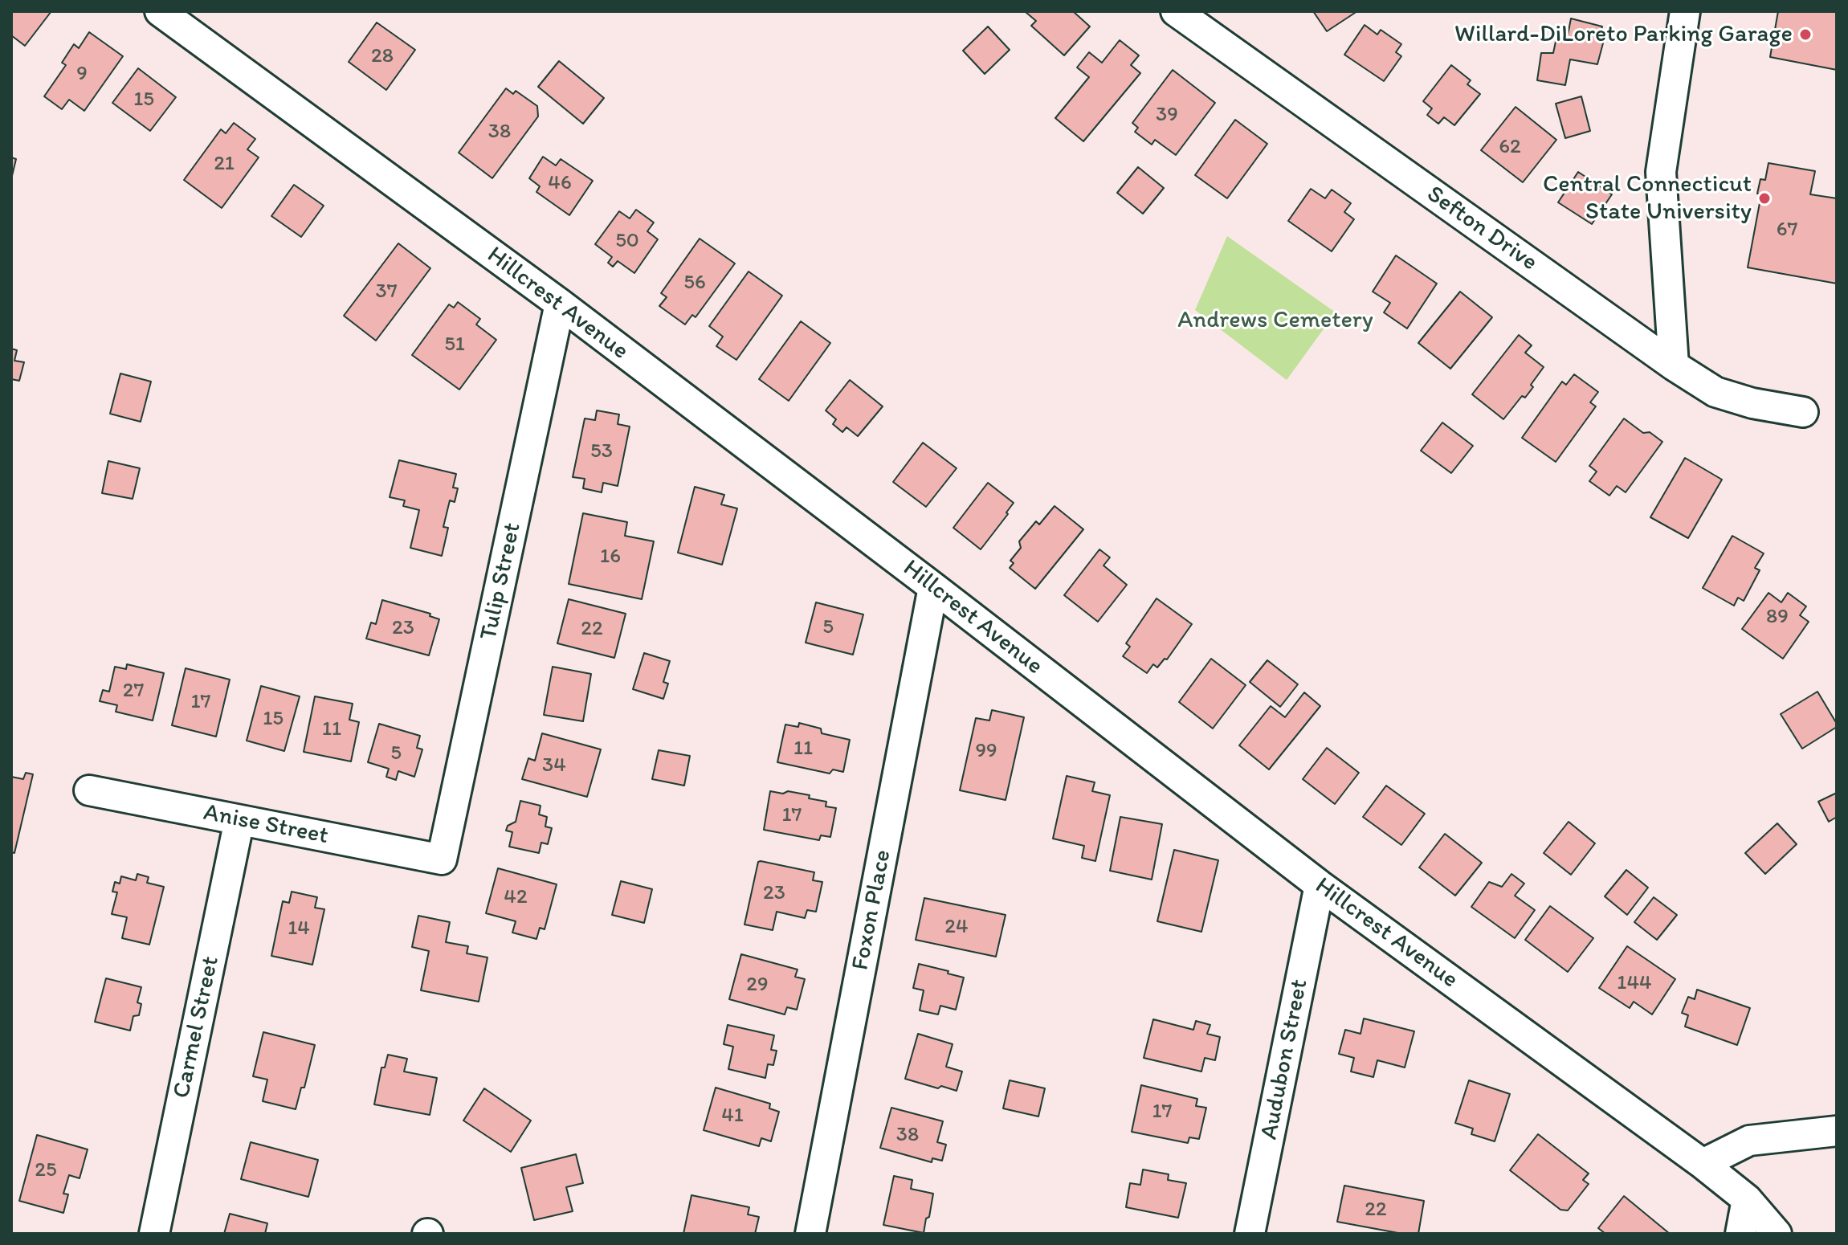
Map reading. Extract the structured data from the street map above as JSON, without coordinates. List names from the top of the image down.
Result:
{
  "streets": {
    "street": [
      "Sefton Drive",
      "Hillcrest Avenue",
      "Tulip Street",
      "Anise Street",
      "Foxon Place",
      "Carmel Street",
      "Audubon Street"
    ]
  },
  "crossings": [
    ["Hillcrest Avenue", "Tulip Street"],
    ["Hillcrest Avenue", "Foxon Place"],
    ["Hillcrest Avenue", "Audubon Street"],
    ["Tulip Street", "Anise Street"],
    ["Anise Street", "Carmel Street"]
  ],
  "parks": ["Andrews Cemetery"],
  "places": ["Willard-DiLoreto Parking Garage", "Central Connecticut State University"],
  "house_numbers": [
    "28",
    "9",
    "15",
    "39",
    "38",
    "62",
    "21",
    "46",
    "67",
    "50",
    "56",
    "37",
    "51",
    "53",
    "16",
    "89",
    "5",
    "23",
    "22",
    "27",
    "17",
    "15",
    "11",
    "11",
    "99",
    "5",
    "34",
    "17",
    "23",
    "42",
    "24",
    "14",
    "144",
    "29",
    "17",
    "41",
    "38",
    "25",
    "22"
  ]
}
